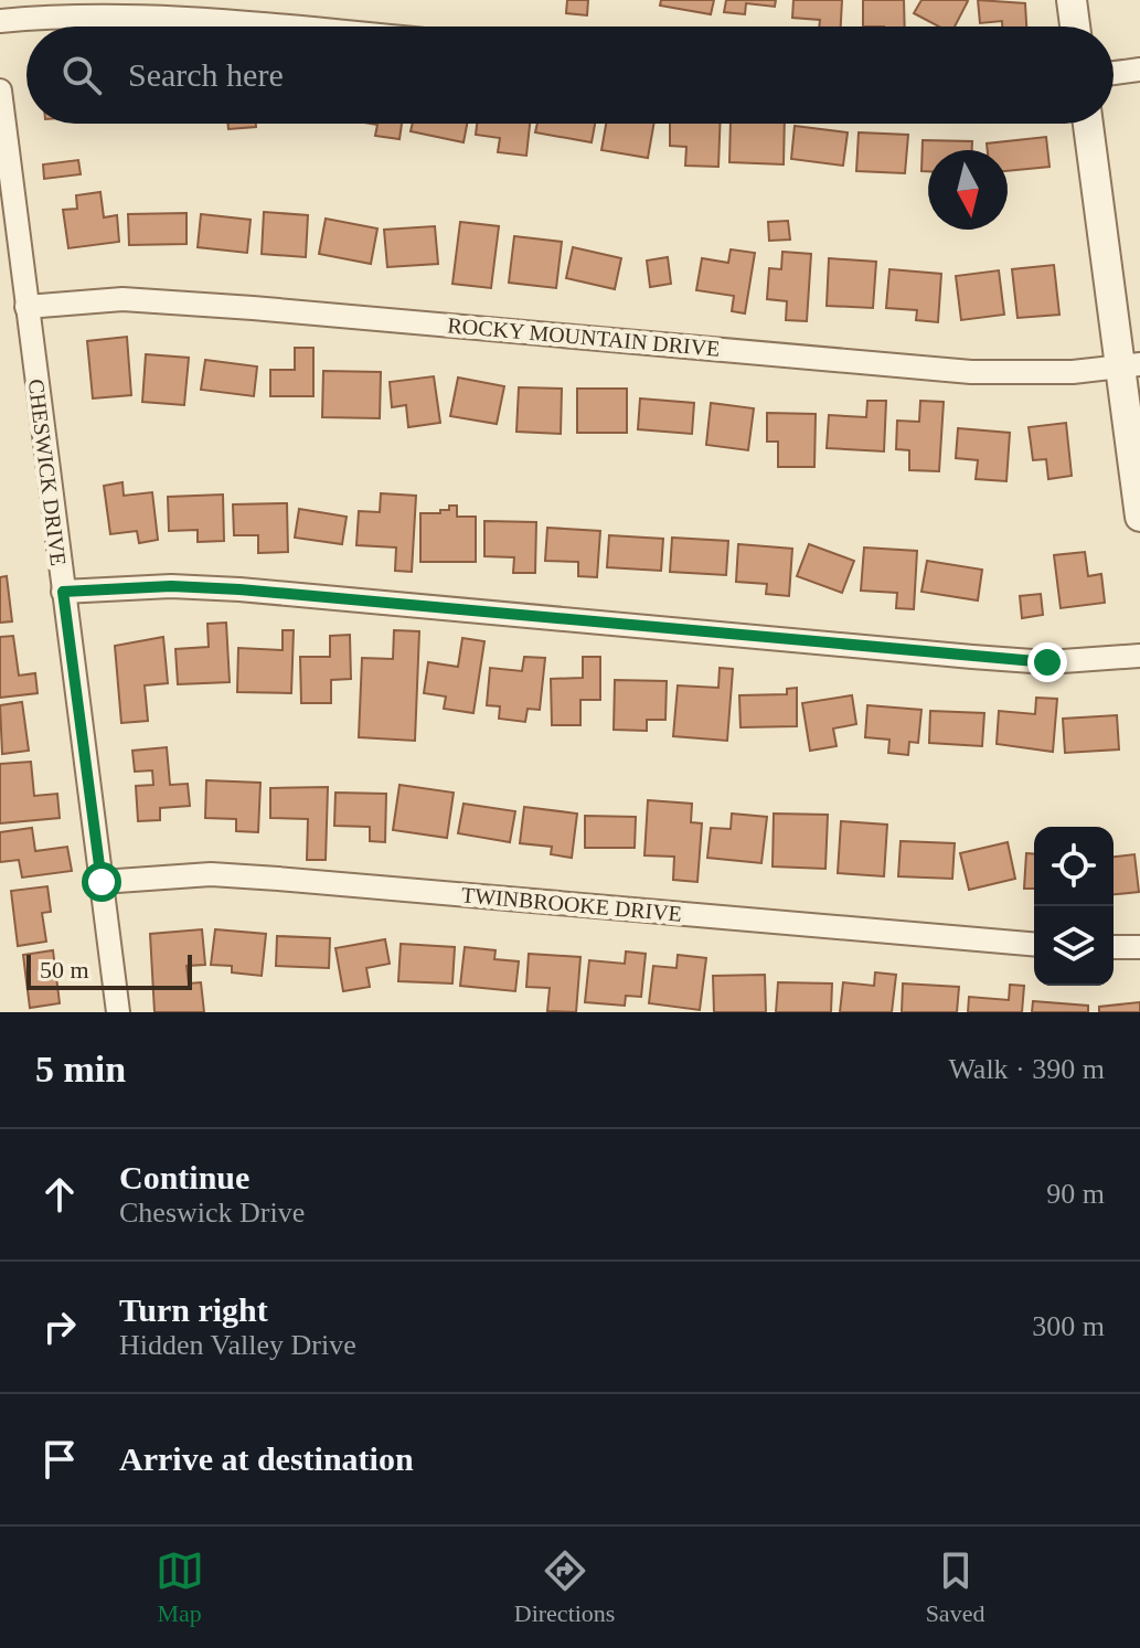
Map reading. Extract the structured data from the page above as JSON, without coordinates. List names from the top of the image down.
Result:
{
  "streets": {
    "street": ["ROCKY MOUNTAIN DRIVE", "CHESWICK DRIVE", "TWINBROOKE DRIVE"]
  },
  "crossings": [
    ["ROCKY MOUNTAIN DRIVE", "CHESWICK DRIVE"],
    ["CHESWICK DRIVE", "TWINBROOKE DRIVE"]
  ],
  "scale_bar": "50 m",
  "north": "bottom",
  "page": {
    "search": "Search here",
    "scale": "50 m",
    "heading": ["5 min", "Walk · 390 m"],
    "list": [
      ["Continue", "Cheswick Drive", "90 m"],
      ["Turn right", "Hidden Valley Drive", "300 m"],
      "Arrive at destination"
    ],
    "nav": ["Map", "Directions", "Saved"]
  }
}
